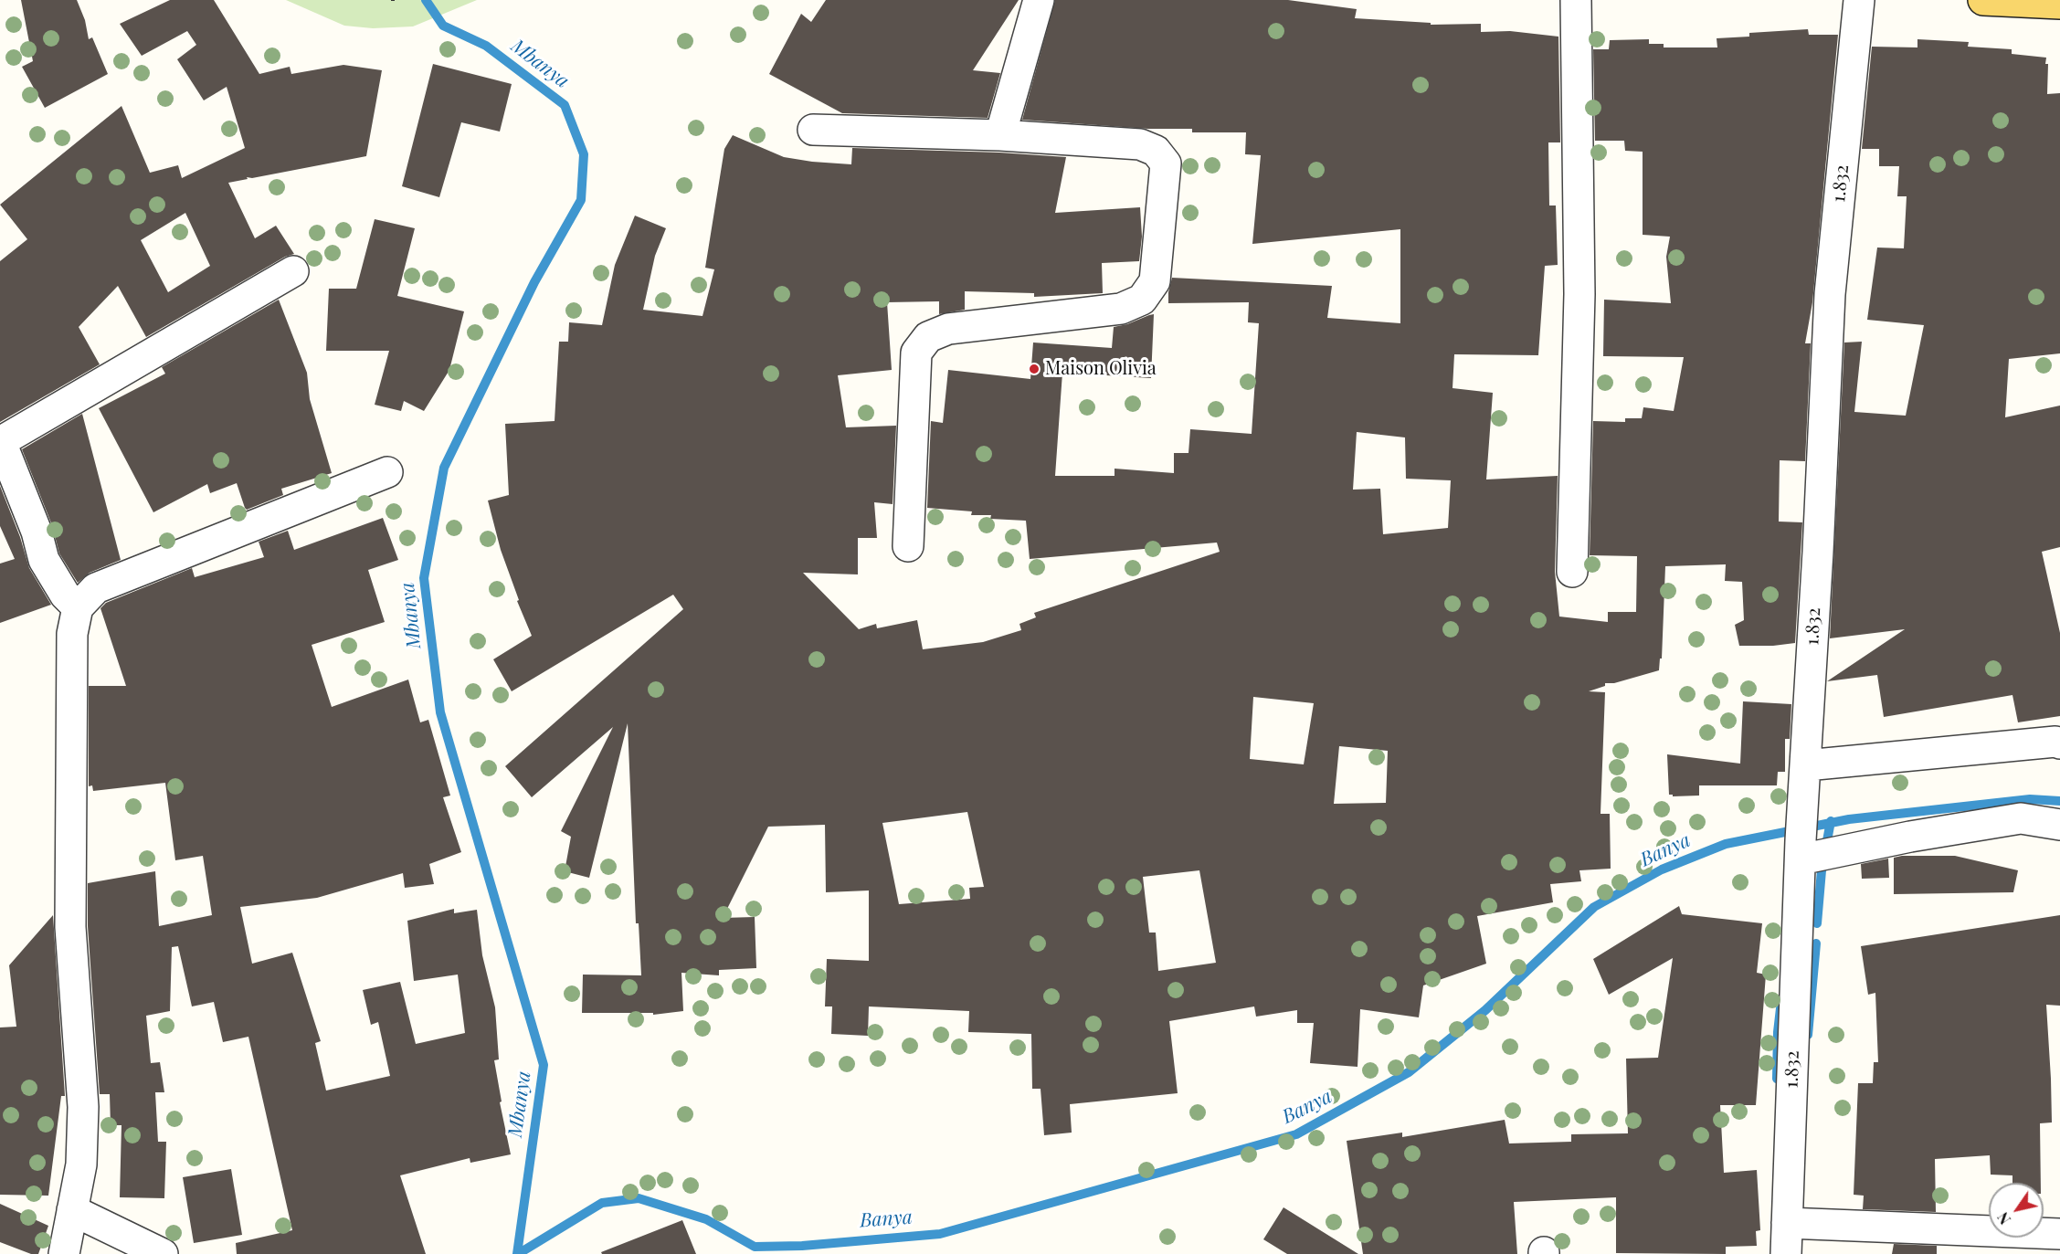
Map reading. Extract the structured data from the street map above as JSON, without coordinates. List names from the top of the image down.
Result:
{
  "streets": {
    "street": ["1.832"]
  },
  "water": ["Mbanya", "Banya"],
  "places": ["Maison Olivia"],
  "north": "bottom left"
}
